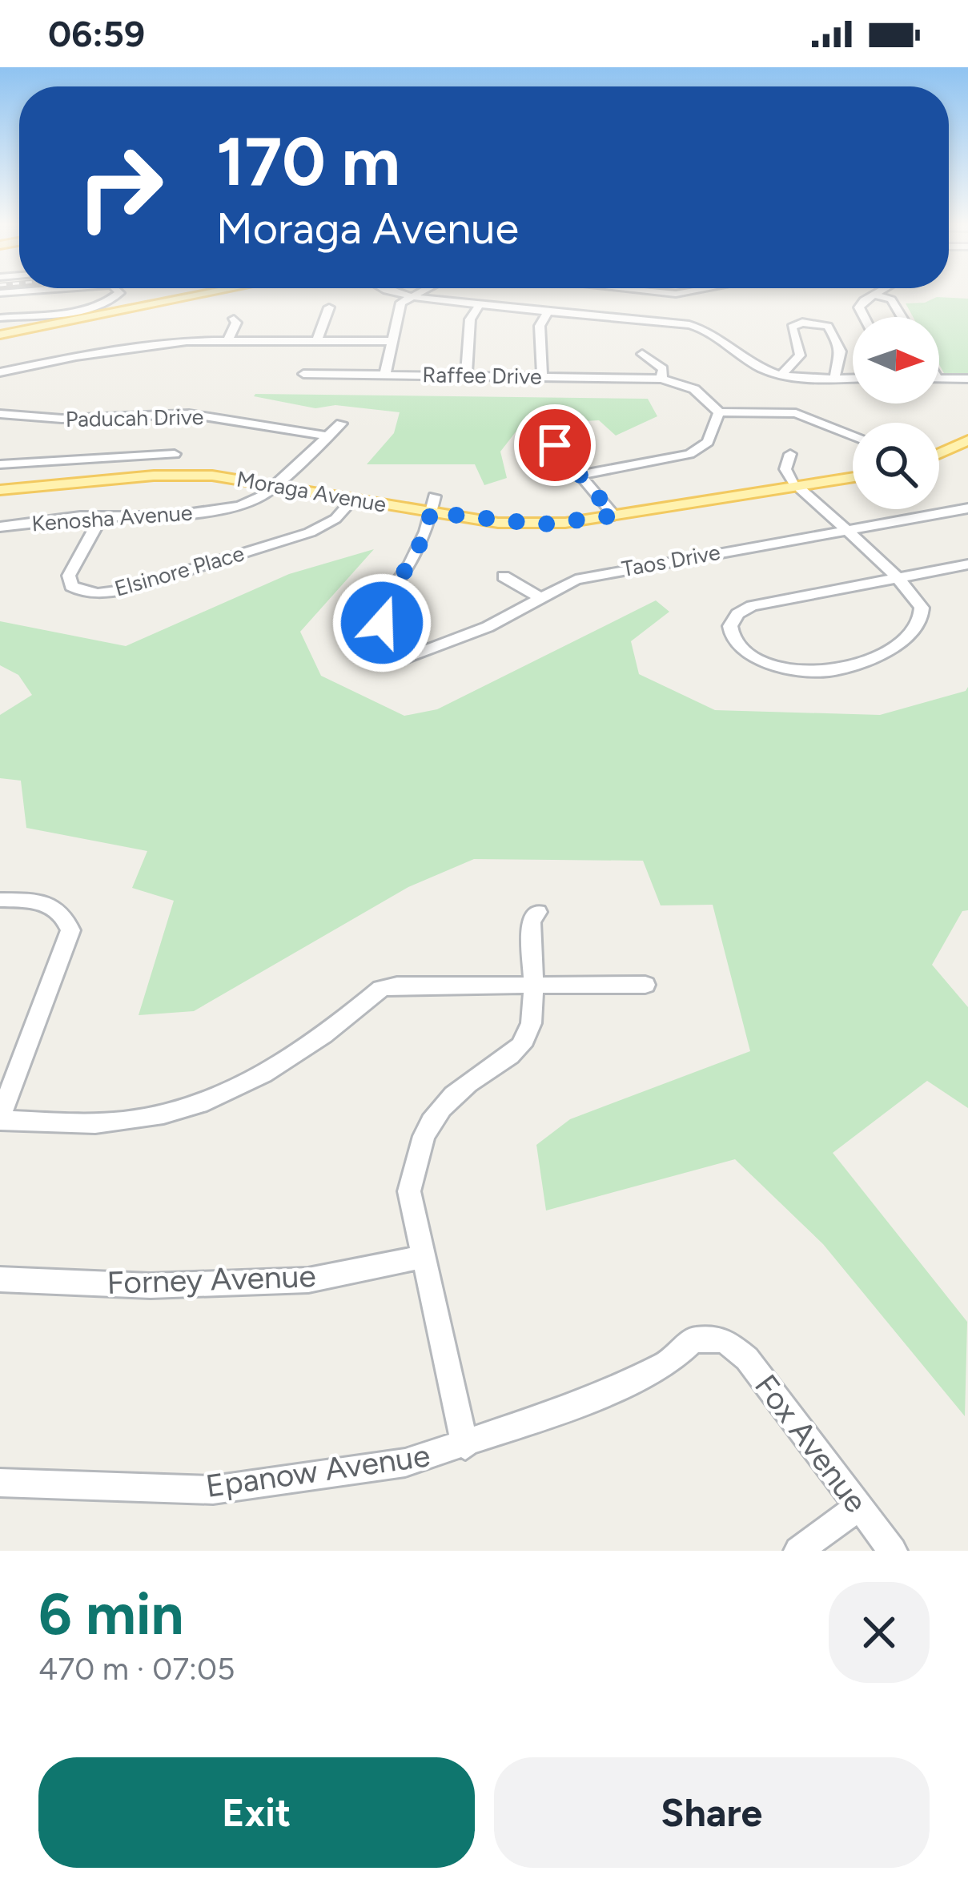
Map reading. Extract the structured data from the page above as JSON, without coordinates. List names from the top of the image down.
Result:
{
  "streets": {
    "main road": ["Moraga Avenue"],
    "street": [
      "Raffee Drive",
      "Paducah Drive",
      "Kenosha Avenue",
      "Taos Drive",
      "Elsinore Place",
      "Forney Avenue",
      "Fox Avenue",
      "Epanow Avenue"
    ]
  },
  "crossings": [
    ["Paducah Drive", "Kenosha Avenue"],
    ["Moraga Avenue", "Kenosha Avenue"],
    ["Moraga Avenue", "Elsinore Place"],
    ["Kenosha Avenue", "Elsinore Place"],
    ["Fox Avenue", "Epanow Avenue"]
  ],
  "north": "right",
  "page": {
    "status": "06:59",
    "turn": ["170 m", "Moraga Avenue"],
    "heading": ["6 min", "470 m · 07:05"],
    "buttons": ["Exit", "Share"]
  }
}
